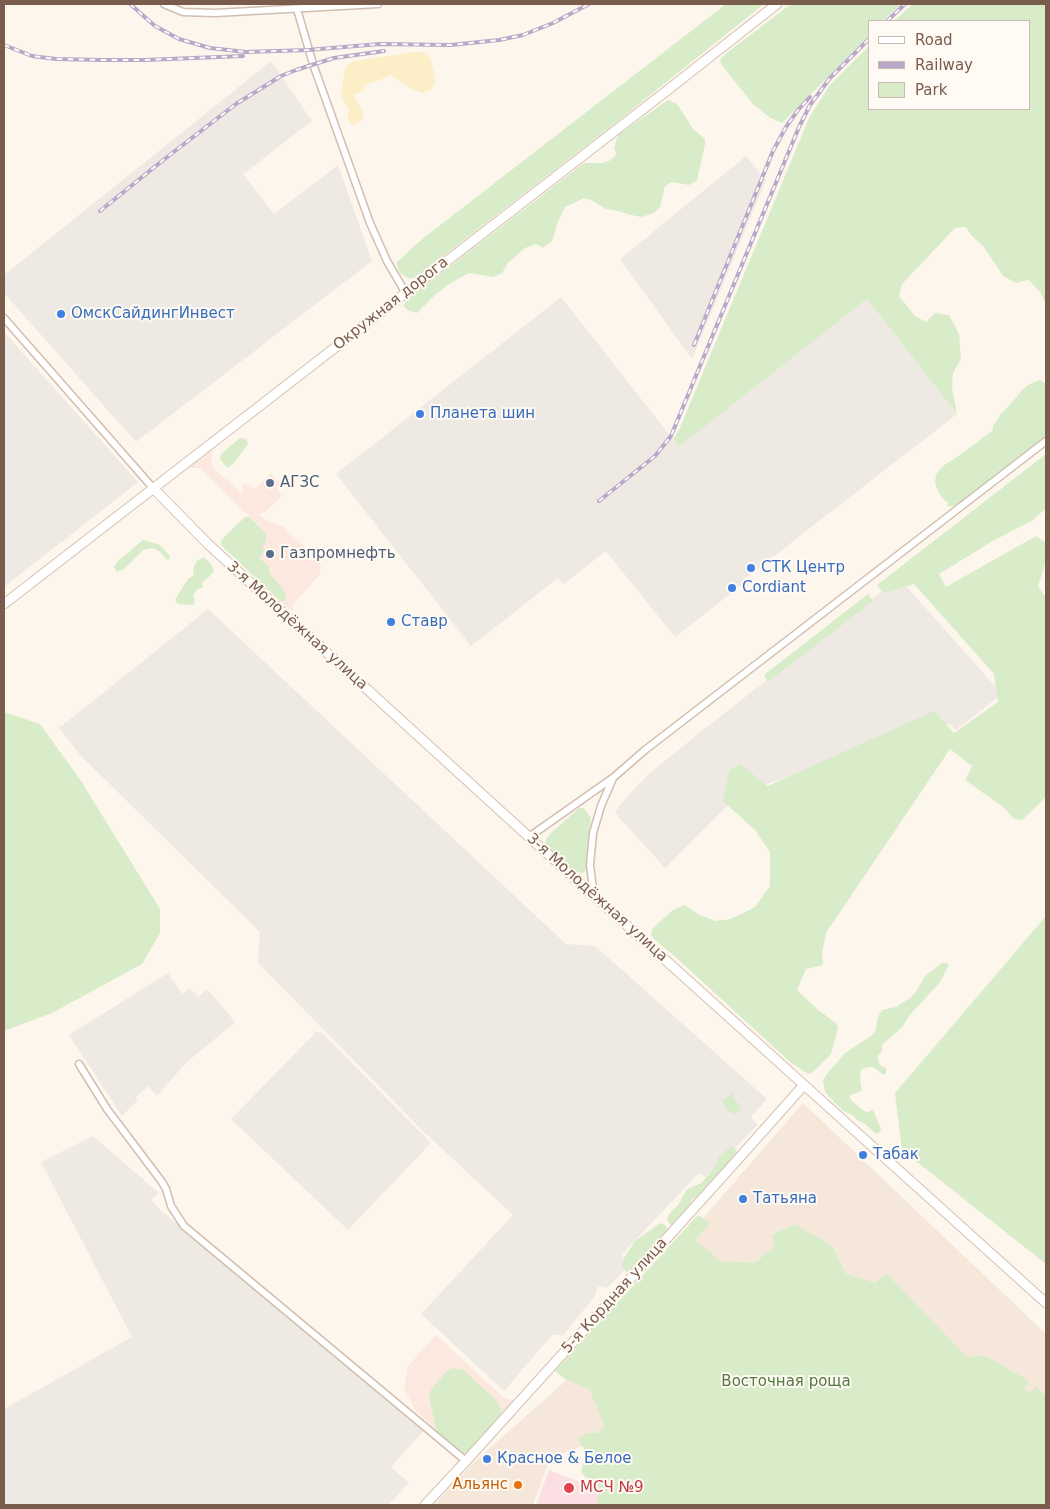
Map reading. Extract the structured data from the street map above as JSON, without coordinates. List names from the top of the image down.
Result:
{
  "streets": {
    "main road": ["Окружная дорога", "3-я Молодёжная улица", "5-я Кордная улица"]
  },
  "crossings": [
    ["Окружная дорога", "3-я Молодёжная улица"],
    ["3-я Молодёжная улица", "5-я Кордная улица"]
  ],
  "parks": ["Восточная роща"],
  "places": [
    "ОмскСайдингИнвест",
    "Планета шин",
    "АГЗС",
    "Газпромнефть",
    "СТК Центр",
    "Cordiant",
    "Ставр",
    "Табак",
    "Татьяна",
    "Красное & Белое",
    "Альянс",
    "МСЧ №9"
  ],
  "legend": ["Road", "Railway", "Park"]
}
